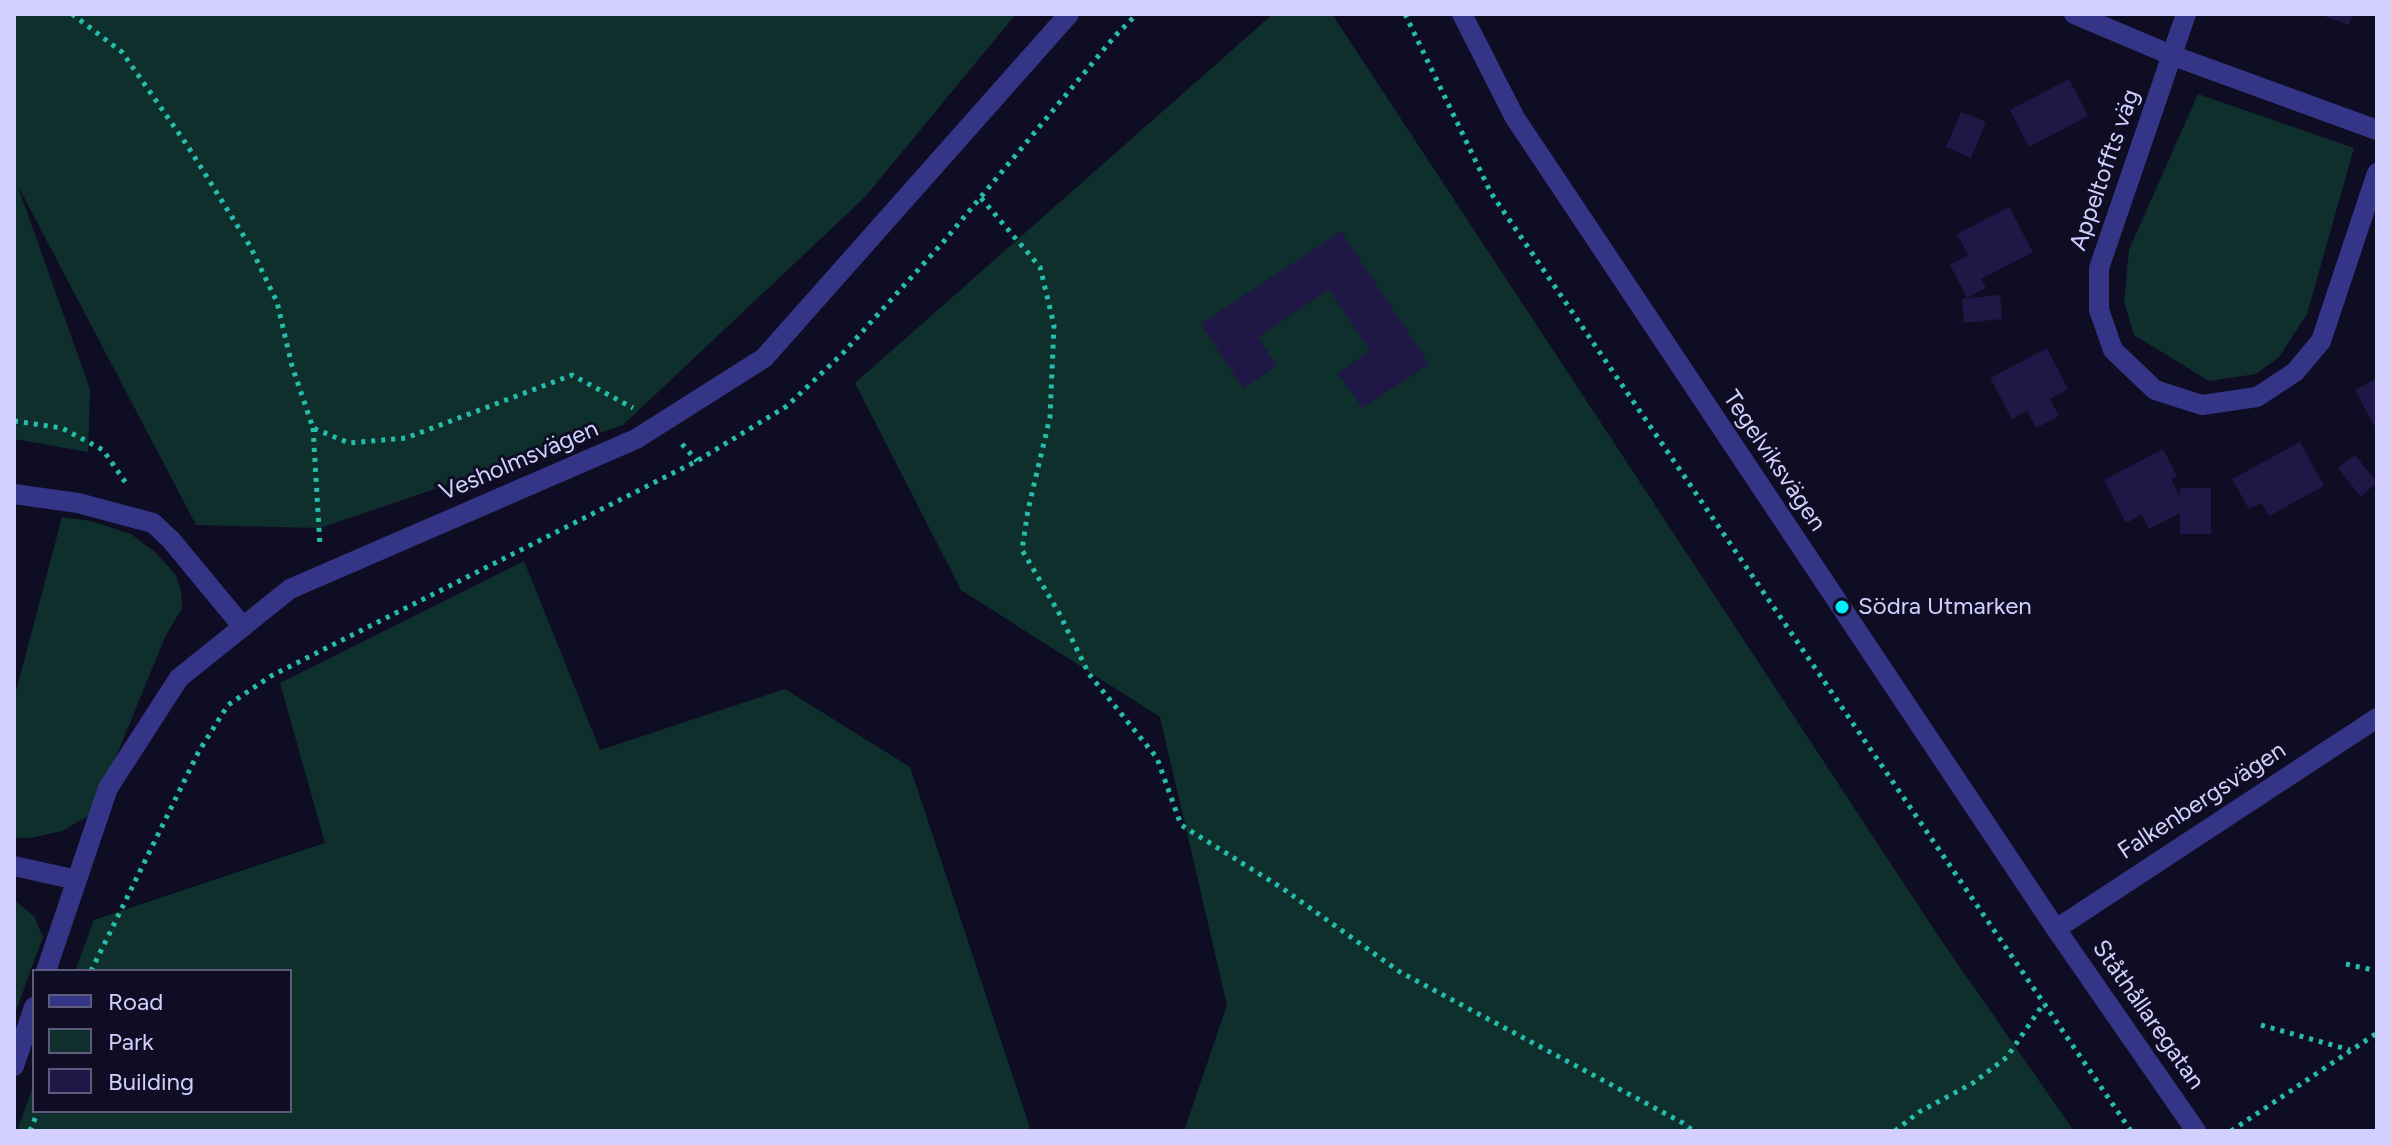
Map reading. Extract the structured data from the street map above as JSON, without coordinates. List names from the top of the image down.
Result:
{
  "streets": {
    "street": [
      "Appeltoffts väg",
      "Vesholmsvägen",
      "Tegelviksvägen",
      "Falkenbergsvägen",
      "Ståthållaregatan"
    ]
  },
  "crossings": [
    ["Tegelviksvägen", "Falkenbergsvägen"],
    ["Tegelviksvägen", "Ståthållaregatan"],
    ["Falkenbergsvägen", "Ståthållaregatan"]
  ],
  "places": ["Södra Utmarken"],
  "legend": ["Road", "Park", "Building"]
}
